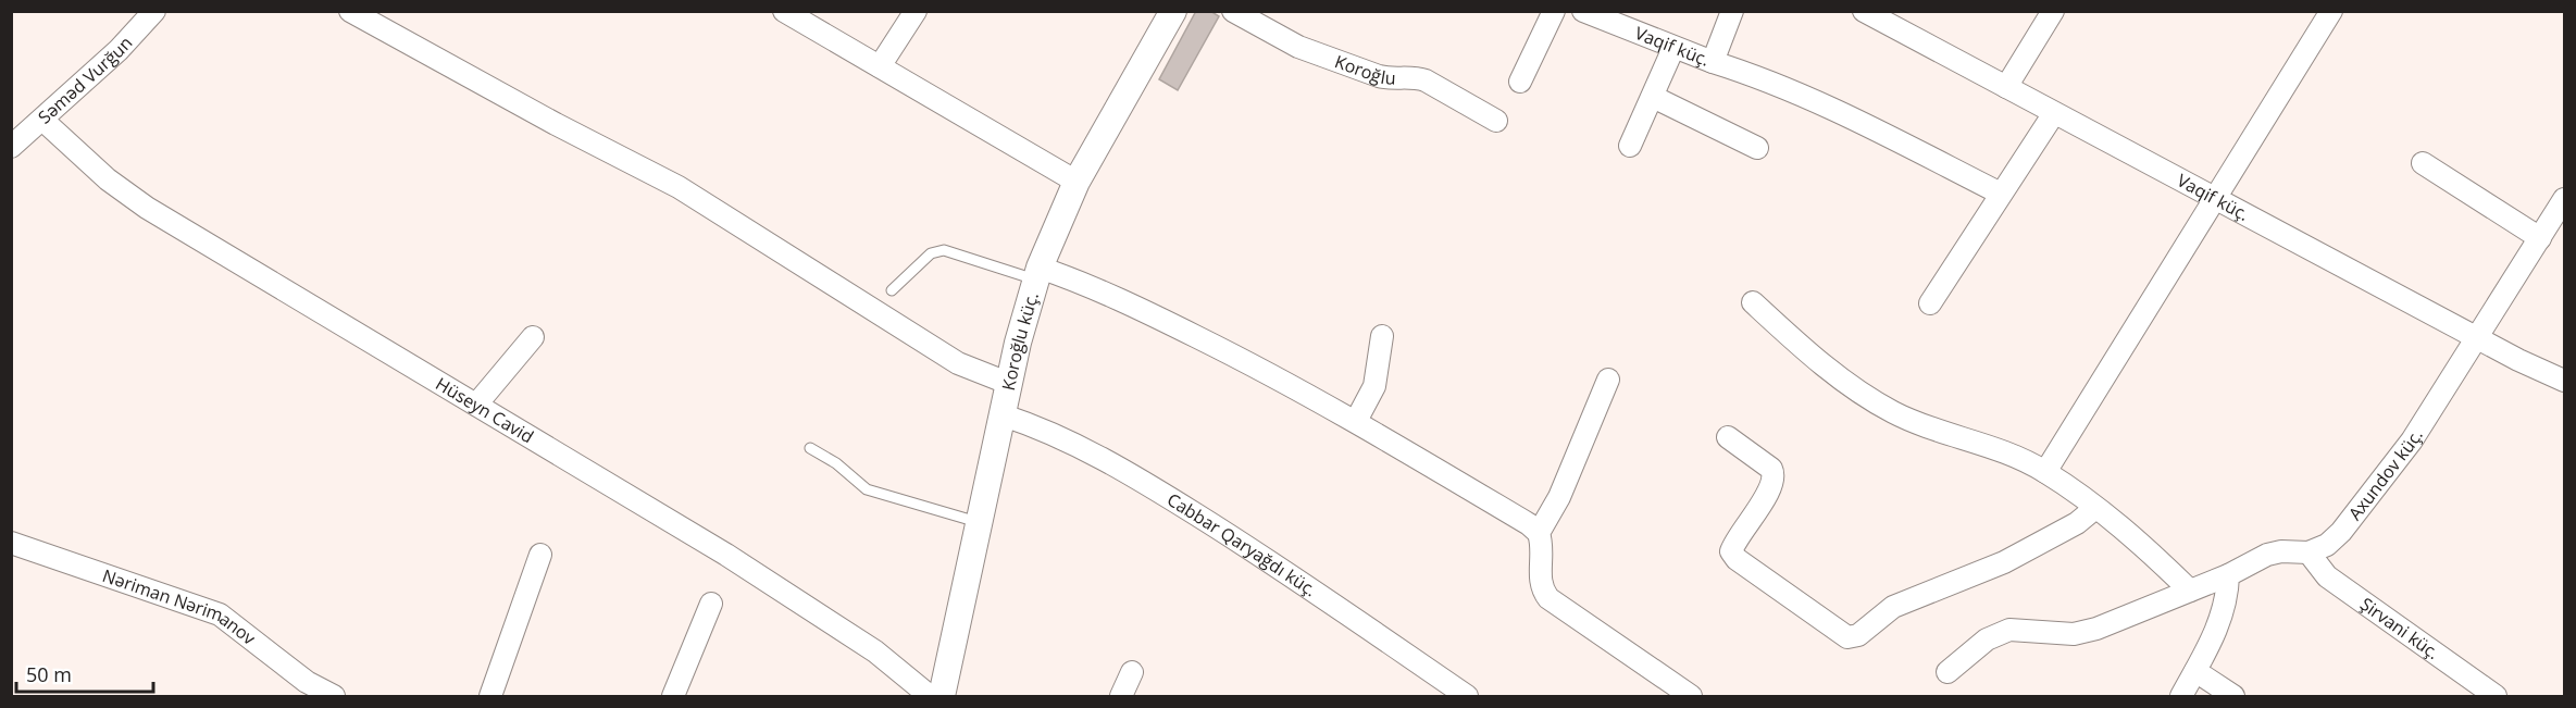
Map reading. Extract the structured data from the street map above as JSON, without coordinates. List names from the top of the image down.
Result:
{
  "streets": {
    "street": [
      "Vaqif küç.",
      "Koroğlu",
      "Səməd Vurğun",
      "Koroğlu küç.",
      "Hüseyn Cavid",
      "Axundov küç.",
      "Cabbar Qaryağdı küç.",
      "Nəriman Nərimanov",
      "Şirvani küç."
    ]
  },
  "crossings": [
    ["Vaqif küç.", "Axundov küç."],
    ["Səməd Vurğun", "Hüseyn Cavid"],
    ["Koroğlu küç.", "Cabbar Qaryağdı küç."],
    ["Axundov küç.", "Şirvani küç."]
  ],
  "scale_bar": "50 m"
}
